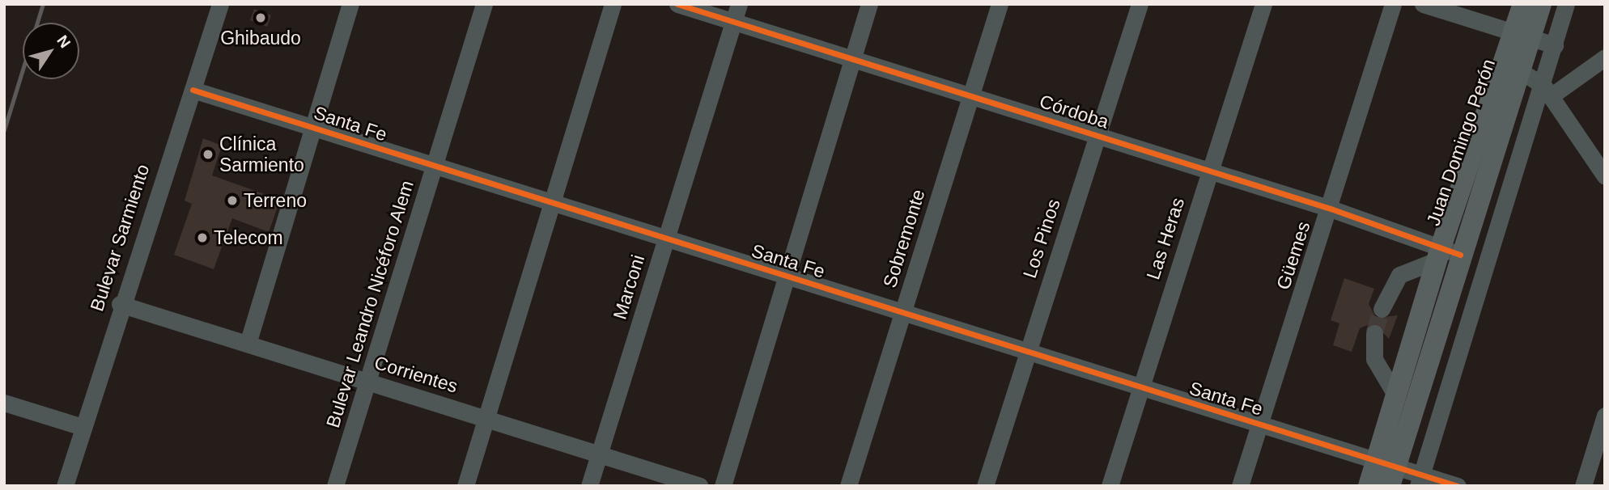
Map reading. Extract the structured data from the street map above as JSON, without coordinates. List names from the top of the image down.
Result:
{
  "streets": {
    "main road": ["Juan Domingo Perón"],
    "street": [
      "Córdoba",
      "Santa Fe",
      "Bulevar Sarmiento",
      "Sobremonte",
      "Los Pinos",
      "Las Heras",
      "Güemes",
      "Marconi",
      "Bulevar Leandro Nicéforo Alem",
      "Corrientes"
    ]
  },
  "crossings": [
    ["Córdoba", "Juan Domingo Perón"],
    ["Córdoba", "Sobremonte"],
    ["Córdoba", "Los Pinos"],
    ["Córdoba", "Las Heras"],
    ["Córdoba", "Güemes"],
    ["Córdoba", "Marconi"],
    ["Santa Fe", "Juan Domingo Perón"],
    ["Santa Fe", "Bulevar Sarmiento"],
    ["Santa Fe", "Sobremonte"],
    ["Santa Fe", "Los Pinos"],
    ["Santa Fe", "Las Heras"],
    ["Santa Fe", "Güemes"],
    ["Santa Fe", "Marconi"],
    ["Santa Fe", "Bulevar Leandro Nicéforo Alem"],
    ["Bulevar Sarmiento", "Corrientes"],
    ["Marconi", "Corrientes"],
    ["Bulevar Leandro Nicéforo Alem", "Corrientes"]
  ],
  "places": [
    "Ghibaudo",
    "Clínica Sarmiento",
    "Terreno",
    "Telecom"
  ],
  "north": "top right"
}
